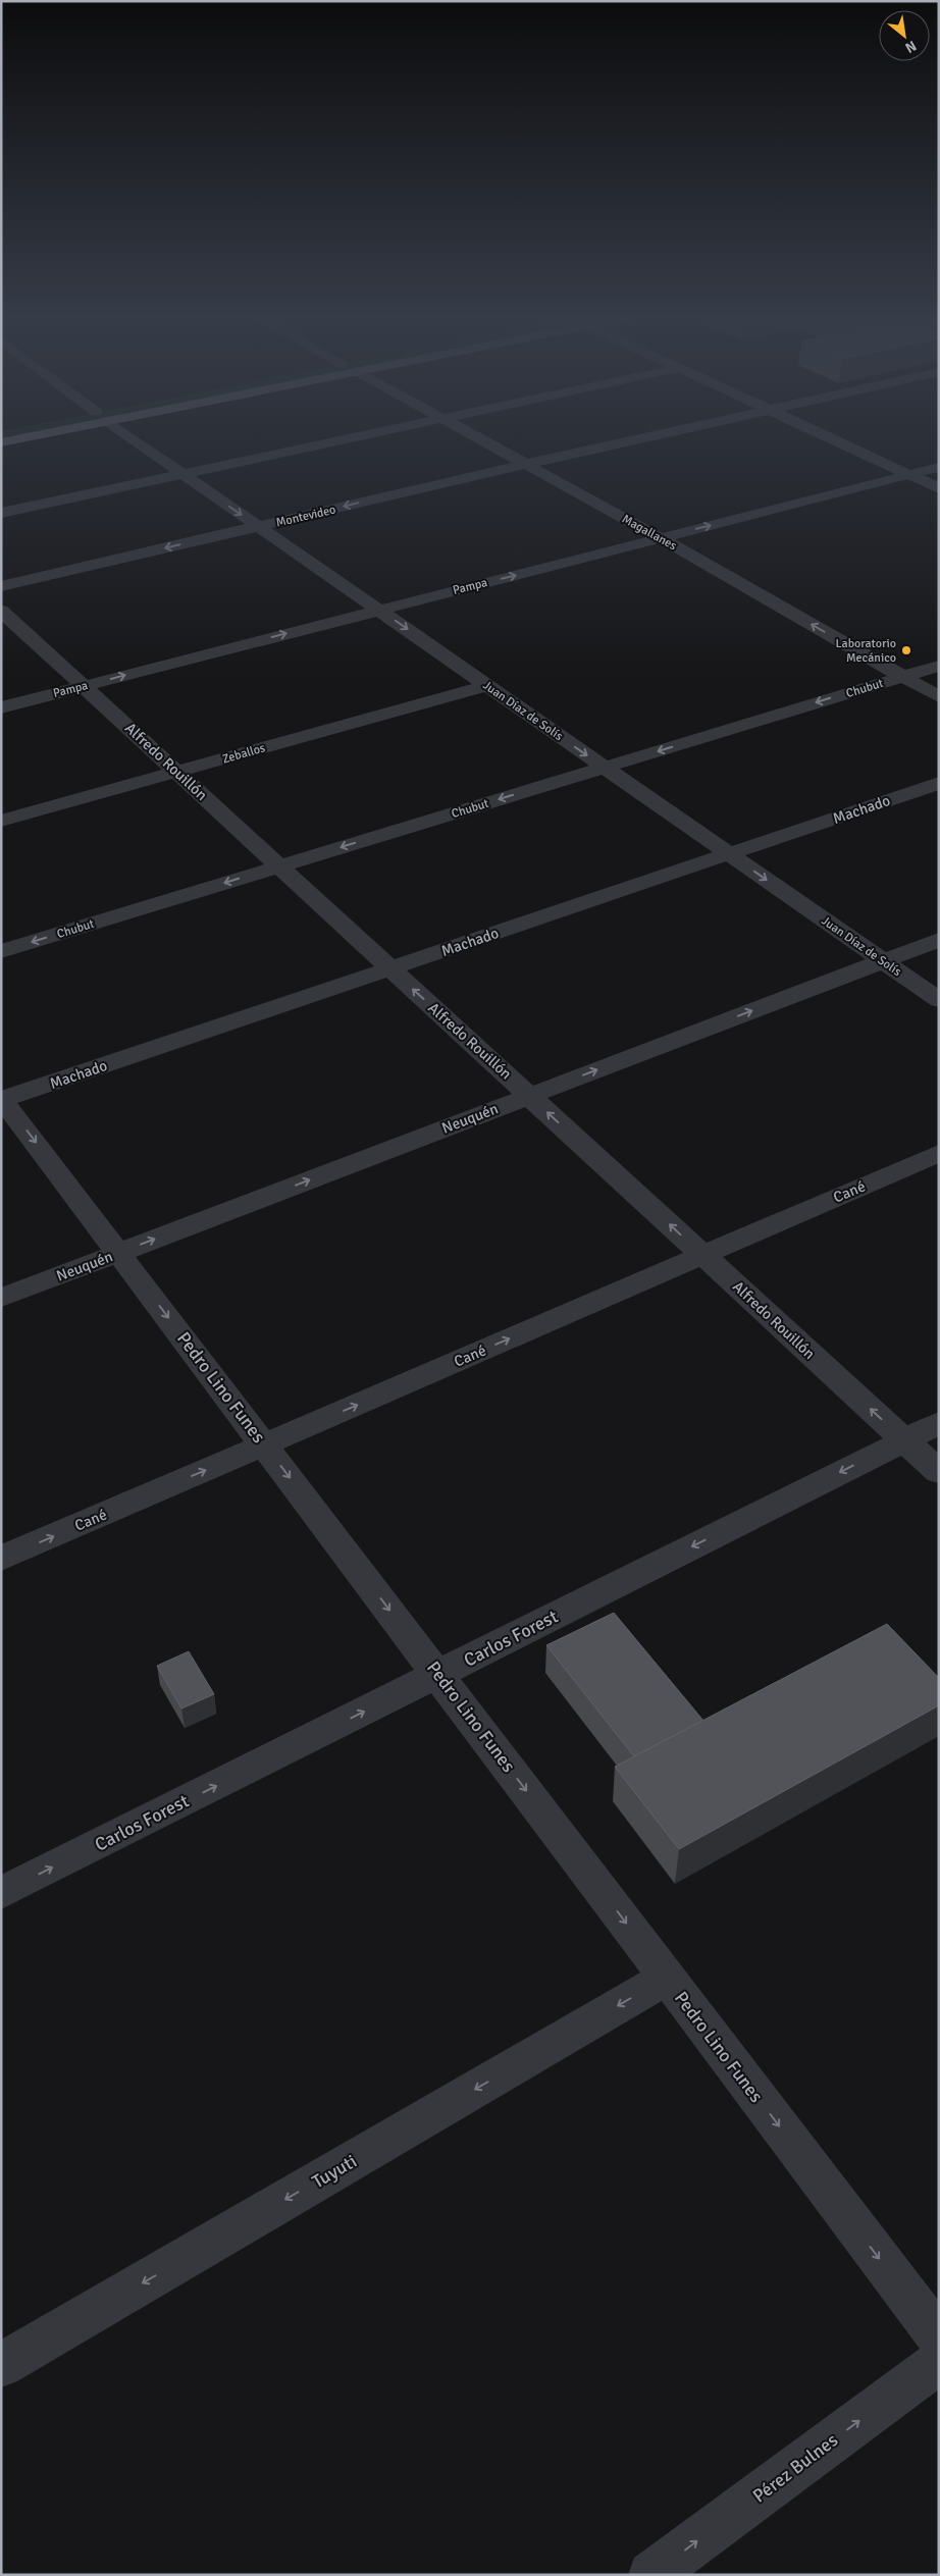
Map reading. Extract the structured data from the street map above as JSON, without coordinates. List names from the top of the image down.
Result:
{
  "streets": {
    "street": [
      "Montevideo",
      "Magallanes",
      "Pampa",
      "Chubut",
      "Juan Díaz de Solís",
      "Zeballos",
      "Alfredo Rouillón",
      "Machado",
      "Neuquén",
      "Cané",
      "Pedro Lino Funes",
      "Carlos Forest",
      "Tuyuti",
      "Pérez Bulnes"
    ]
  },
  "crossings": [
    ["Montevideo", "Magallanes"],
    ["Montevideo", "Juan Díaz de Solís"],
    ["Magallanes", "Pampa"],
    ["Magallanes", "Chubut"],
    ["Pampa", "Juan Díaz de Solís"],
    ["Pampa", "Alfredo Rouillón"],
    ["Chubut", "Juan Díaz de Solís"],
    ["Chubut", "Alfredo Rouillón"],
    ["Juan Díaz de Solís", "Zeballos"],
    ["Juan Díaz de Solís", "Machado"],
    ["Juan Díaz de Solís", "Neuquén"],
    ["Zeballos", "Alfredo Rouillón"],
    ["Alfredo Rouillón", "Machado"],
    ["Alfredo Rouillón", "Neuquén"],
    ["Alfredo Rouillón", "Cané"],
    ["Alfredo Rouillón", "Carlos Forest"],
    ["Machado", "Pedro Lino Funes"],
    ["Neuquén", "Pedro Lino Funes"],
    ["Cané", "Pedro Lino Funes"],
    ["Pedro Lino Funes", "Carlos Forest"],
    ["Pedro Lino Funes", "Tuyuti"]
  ],
  "one_way": [
    "Chubut",
    "Juan Díaz de Solís",
    "Alfredo Rouillón",
    "Neuquén",
    "Cané",
    "Pedro Lino Funes",
    "Tuyuti",
    "Pérez Bulnes"
  ],
  "places": ["Laboratorio Mecánico"],
  "north": "bottom right"
}
